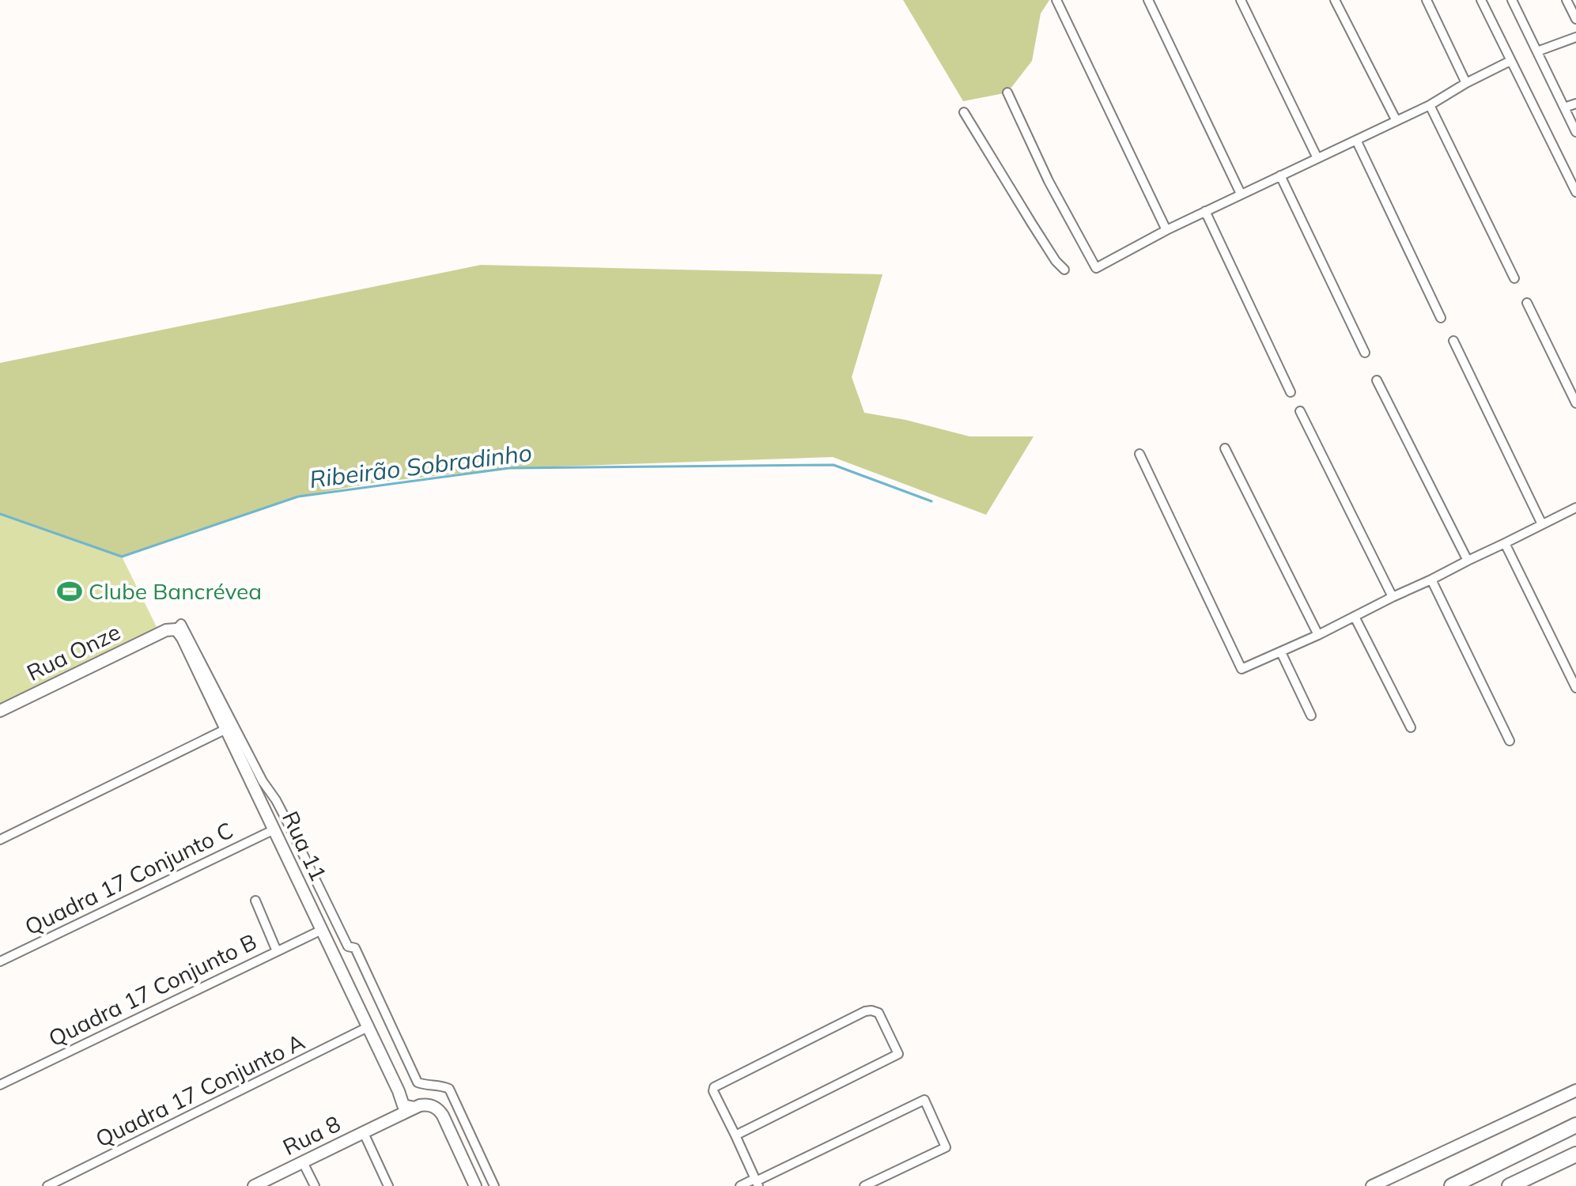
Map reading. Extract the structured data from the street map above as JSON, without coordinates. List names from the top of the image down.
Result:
{
  "streets": {
    "street": [
      "Rua Onze",
      "Rua 11",
      "Quadra 17 Conjunto C",
      "Quadra 17 Conjunto B",
      "Quadra 17 Conjunto A",
      "Rua 8"
    ]
  },
  "crossings": [
    ["Rua Onze", "Rua 11"],
    ["Rua 11", "Quadra 17 Conjunto C"],
    ["Rua 11", "Quadra 17 Conjunto B"],
    ["Rua 11", "Quadra 17 Conjunto A"]
  ],
  "water": ["Ribeirão Sobradinho"],
  "places": {
    "sports": ["Clube Bancrévea"]
  }
}
